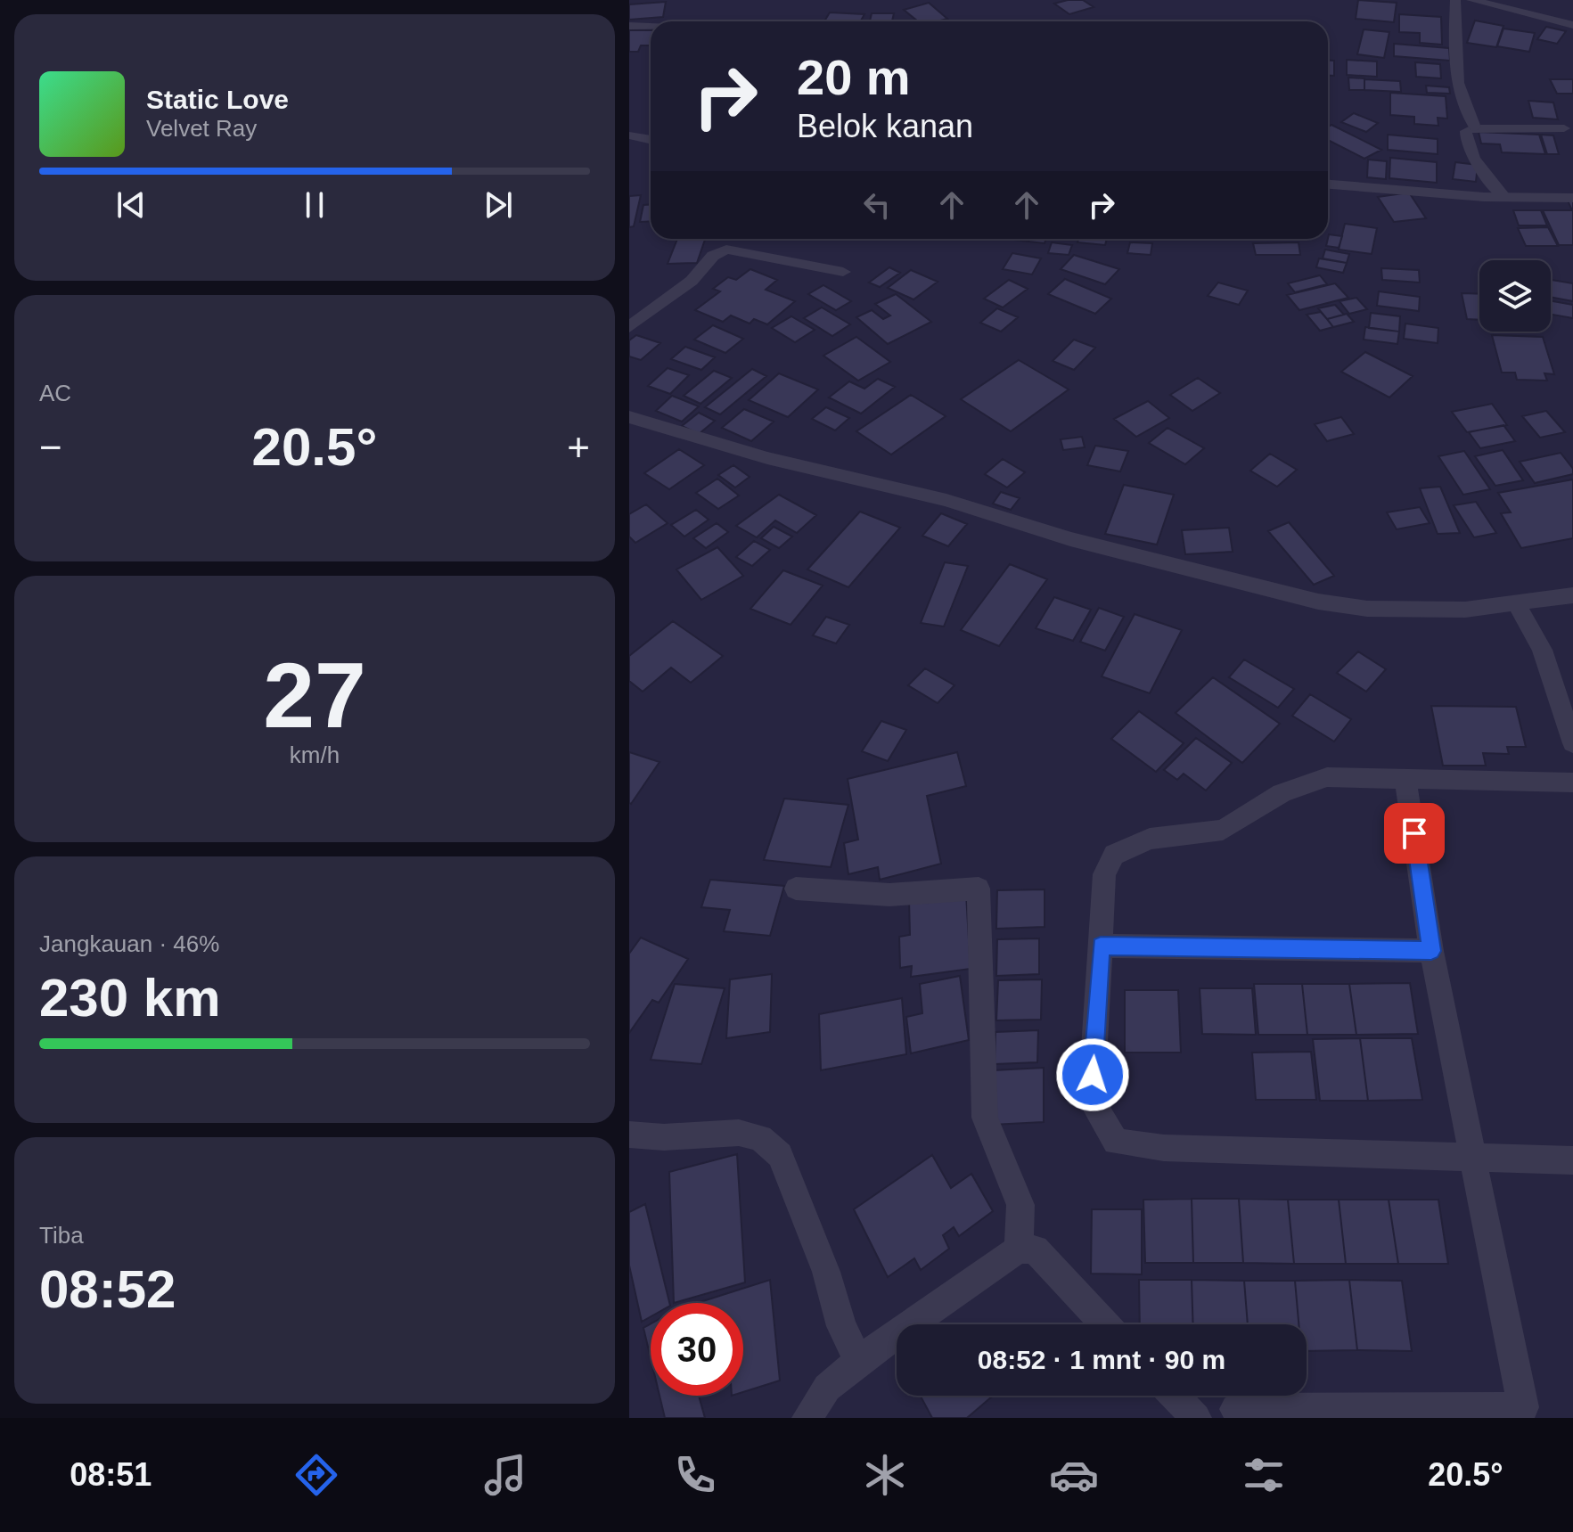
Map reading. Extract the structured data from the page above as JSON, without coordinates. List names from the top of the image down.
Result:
{
  "page": {
    "turn": ["20 m", "Belok kanan"],
    "song": ["Static Love", "Velvet Ray"],
    "tile": [
      "AC",
      ["27", "km/h"],
      ["Jangkauan · 46%", "230 km"],
      ["Tiba", "08:52"]
    ],
    "heat": ["−", "20.5°", "+"],
    "limit": "30",
    "trip": "08:52 · 1 mnt · 90 m",
    "tabs": ["08:51", "20.5°"]
  }
}
